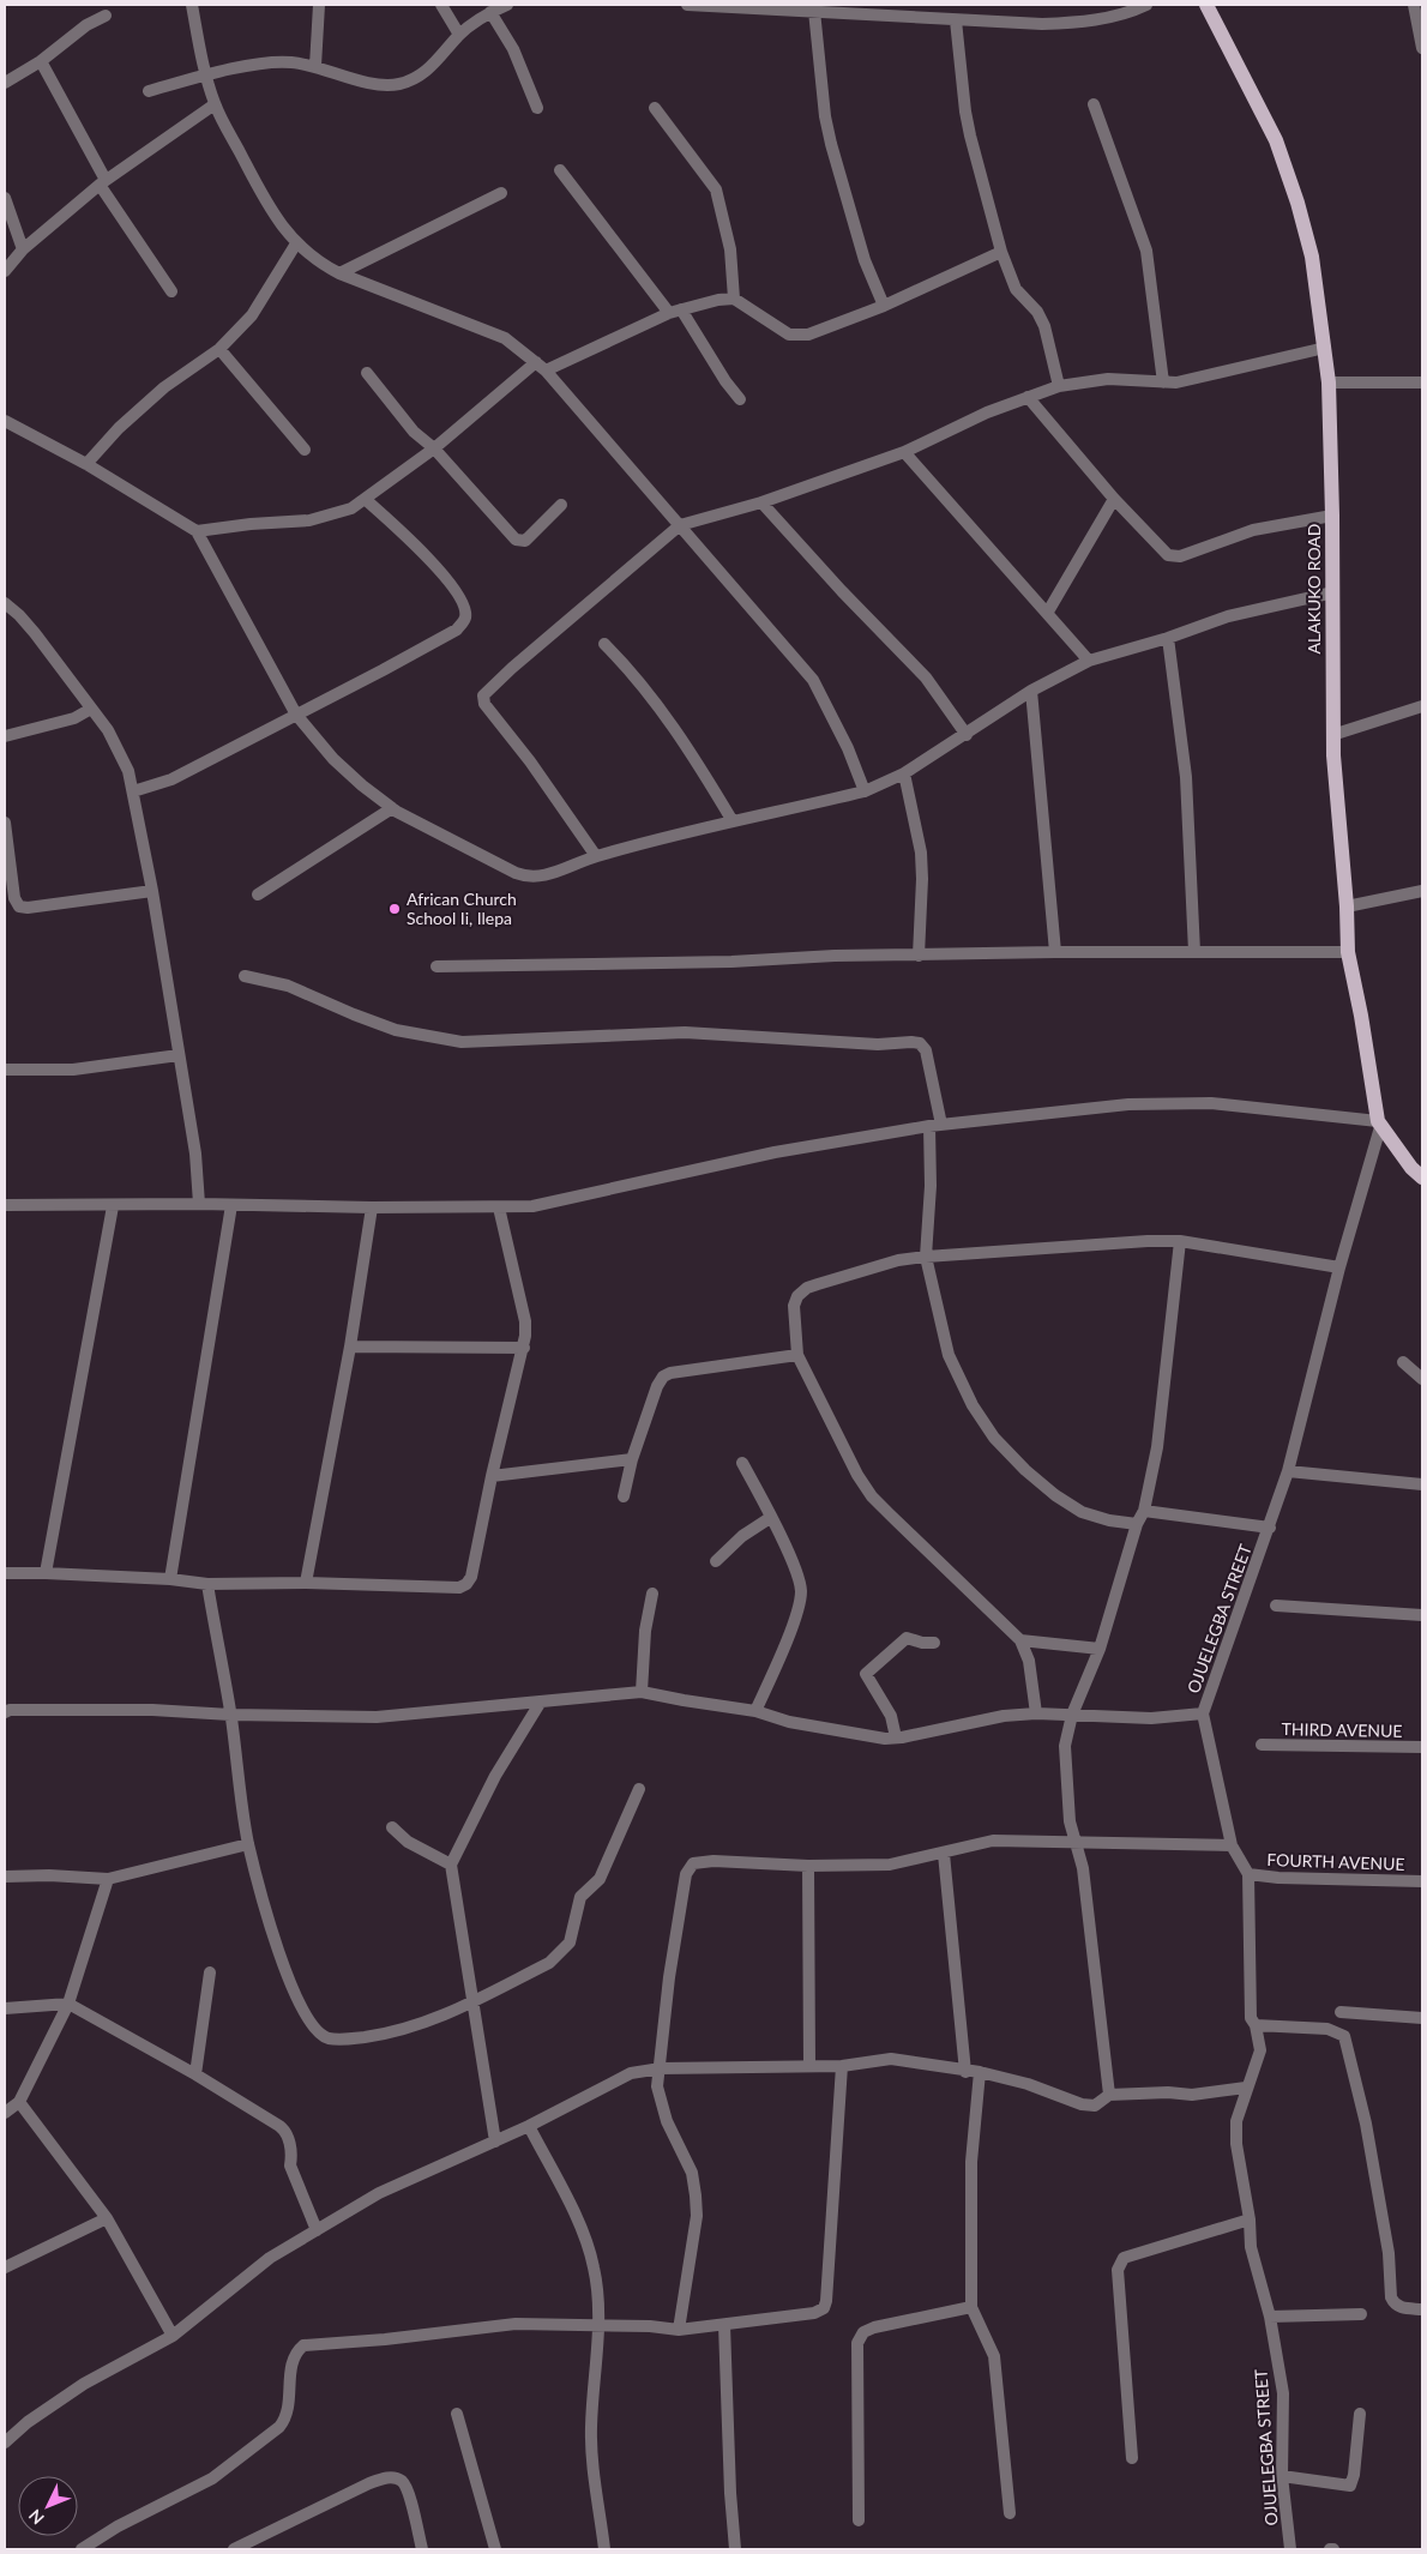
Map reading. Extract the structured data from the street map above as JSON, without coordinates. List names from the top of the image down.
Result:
{
  "streets": {
    "main road": ["ALAKUKO ROAD"],
    "street": ["OJUELEGBA STREET", "THIRD AVENUE", "FOURTH AVENUE"]
  },
  "crossings": [
    ["ALAKUKO ROAD", "OJUELEGBA STREET"],
    ["OJUELEGBA STREET", "FOURTH AVENUE"]
  ],
  "places": ["African Church School Ii, Ilepa"],
  "north": "bottom left"
}
